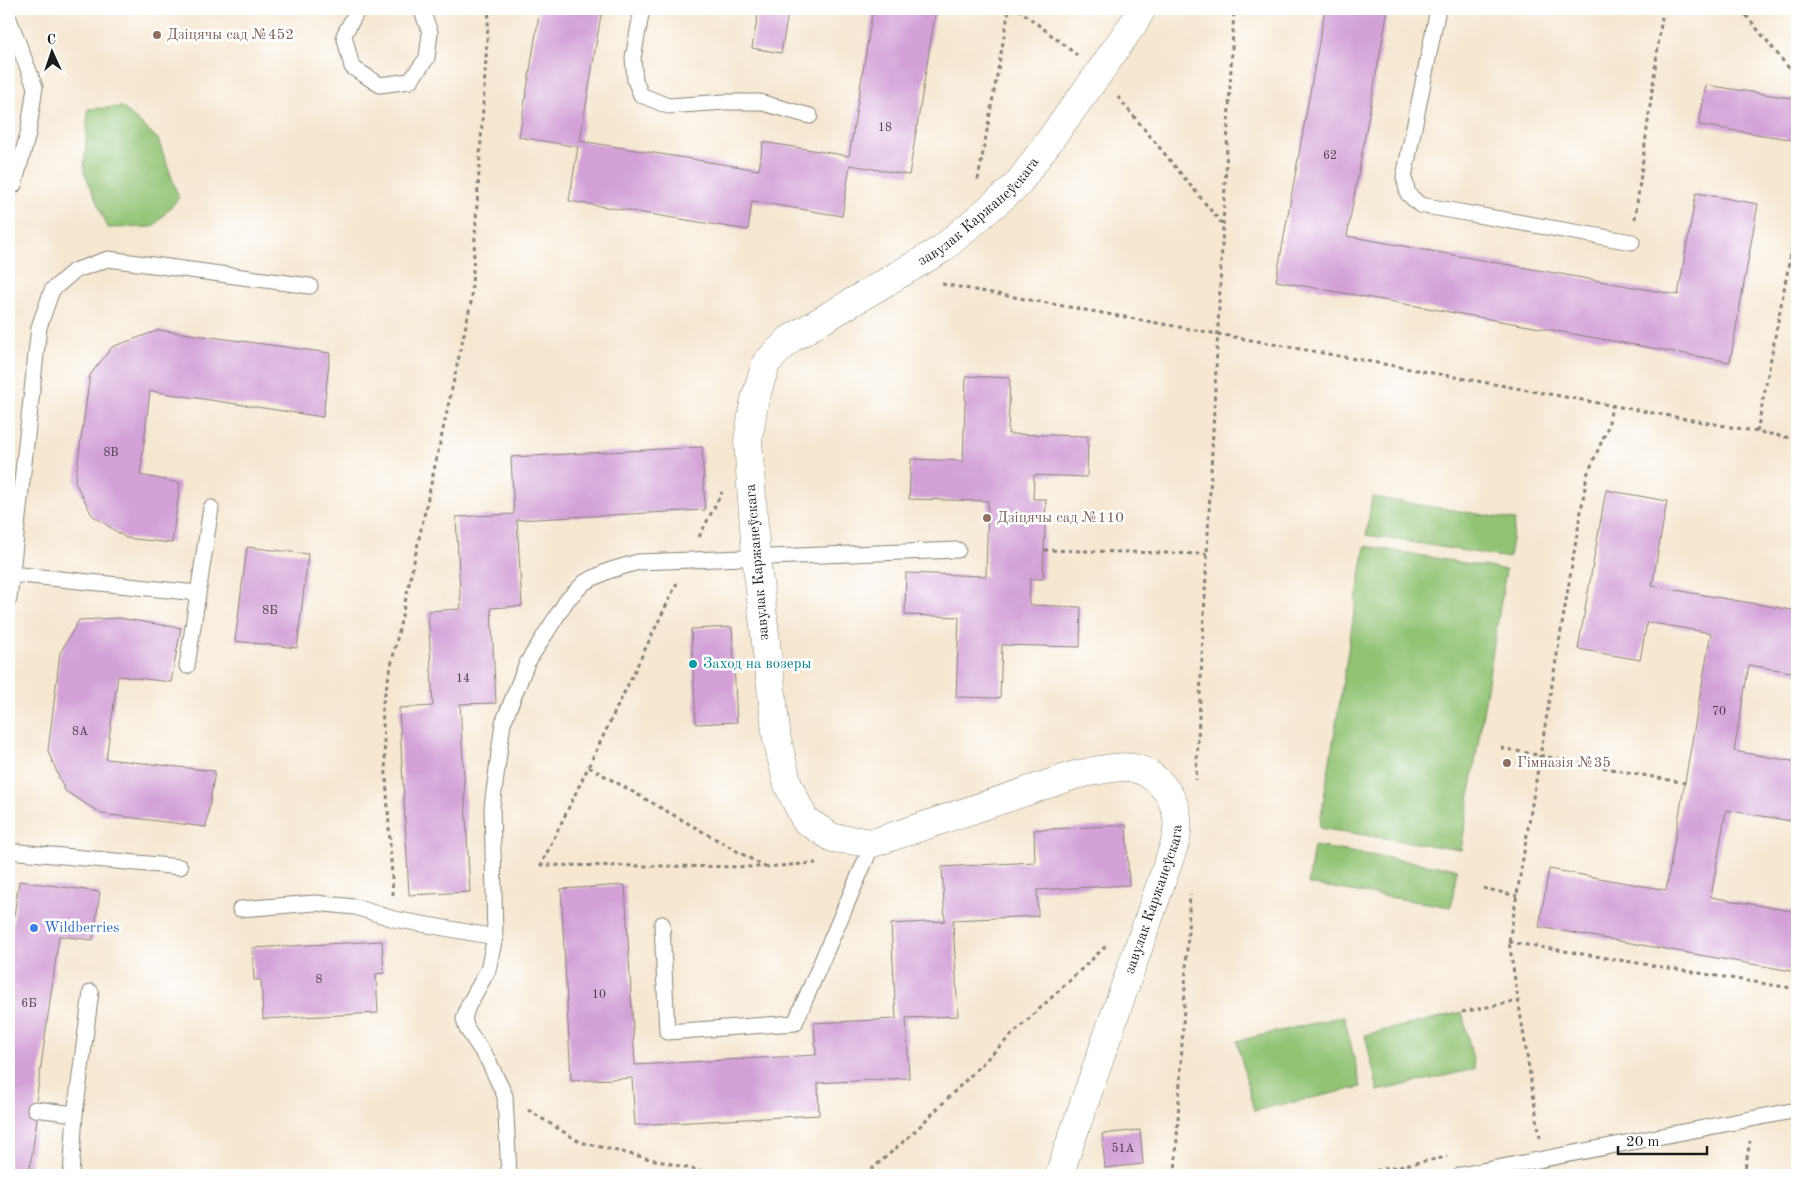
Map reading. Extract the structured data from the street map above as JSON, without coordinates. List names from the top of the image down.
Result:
{
  "streets": {
    "street": ["завулак Каржанеўскага"]
  },
  "places": [
    "Дзіцячы сад №452",
    "Дзіцячы сад №110",
    "Заход на возеры",
    "Гімназія №35",
    "Wildberries"
  ],
  "house_numbers": [
    "18",
    "62",
    "8В",
    "8Б",
    "14",
    "70",
    "8А",
    "8",
    "10",
    "6Б",
    "51А"
  ],
  "scale_bar": "20 m",
  "north": "top"
}
